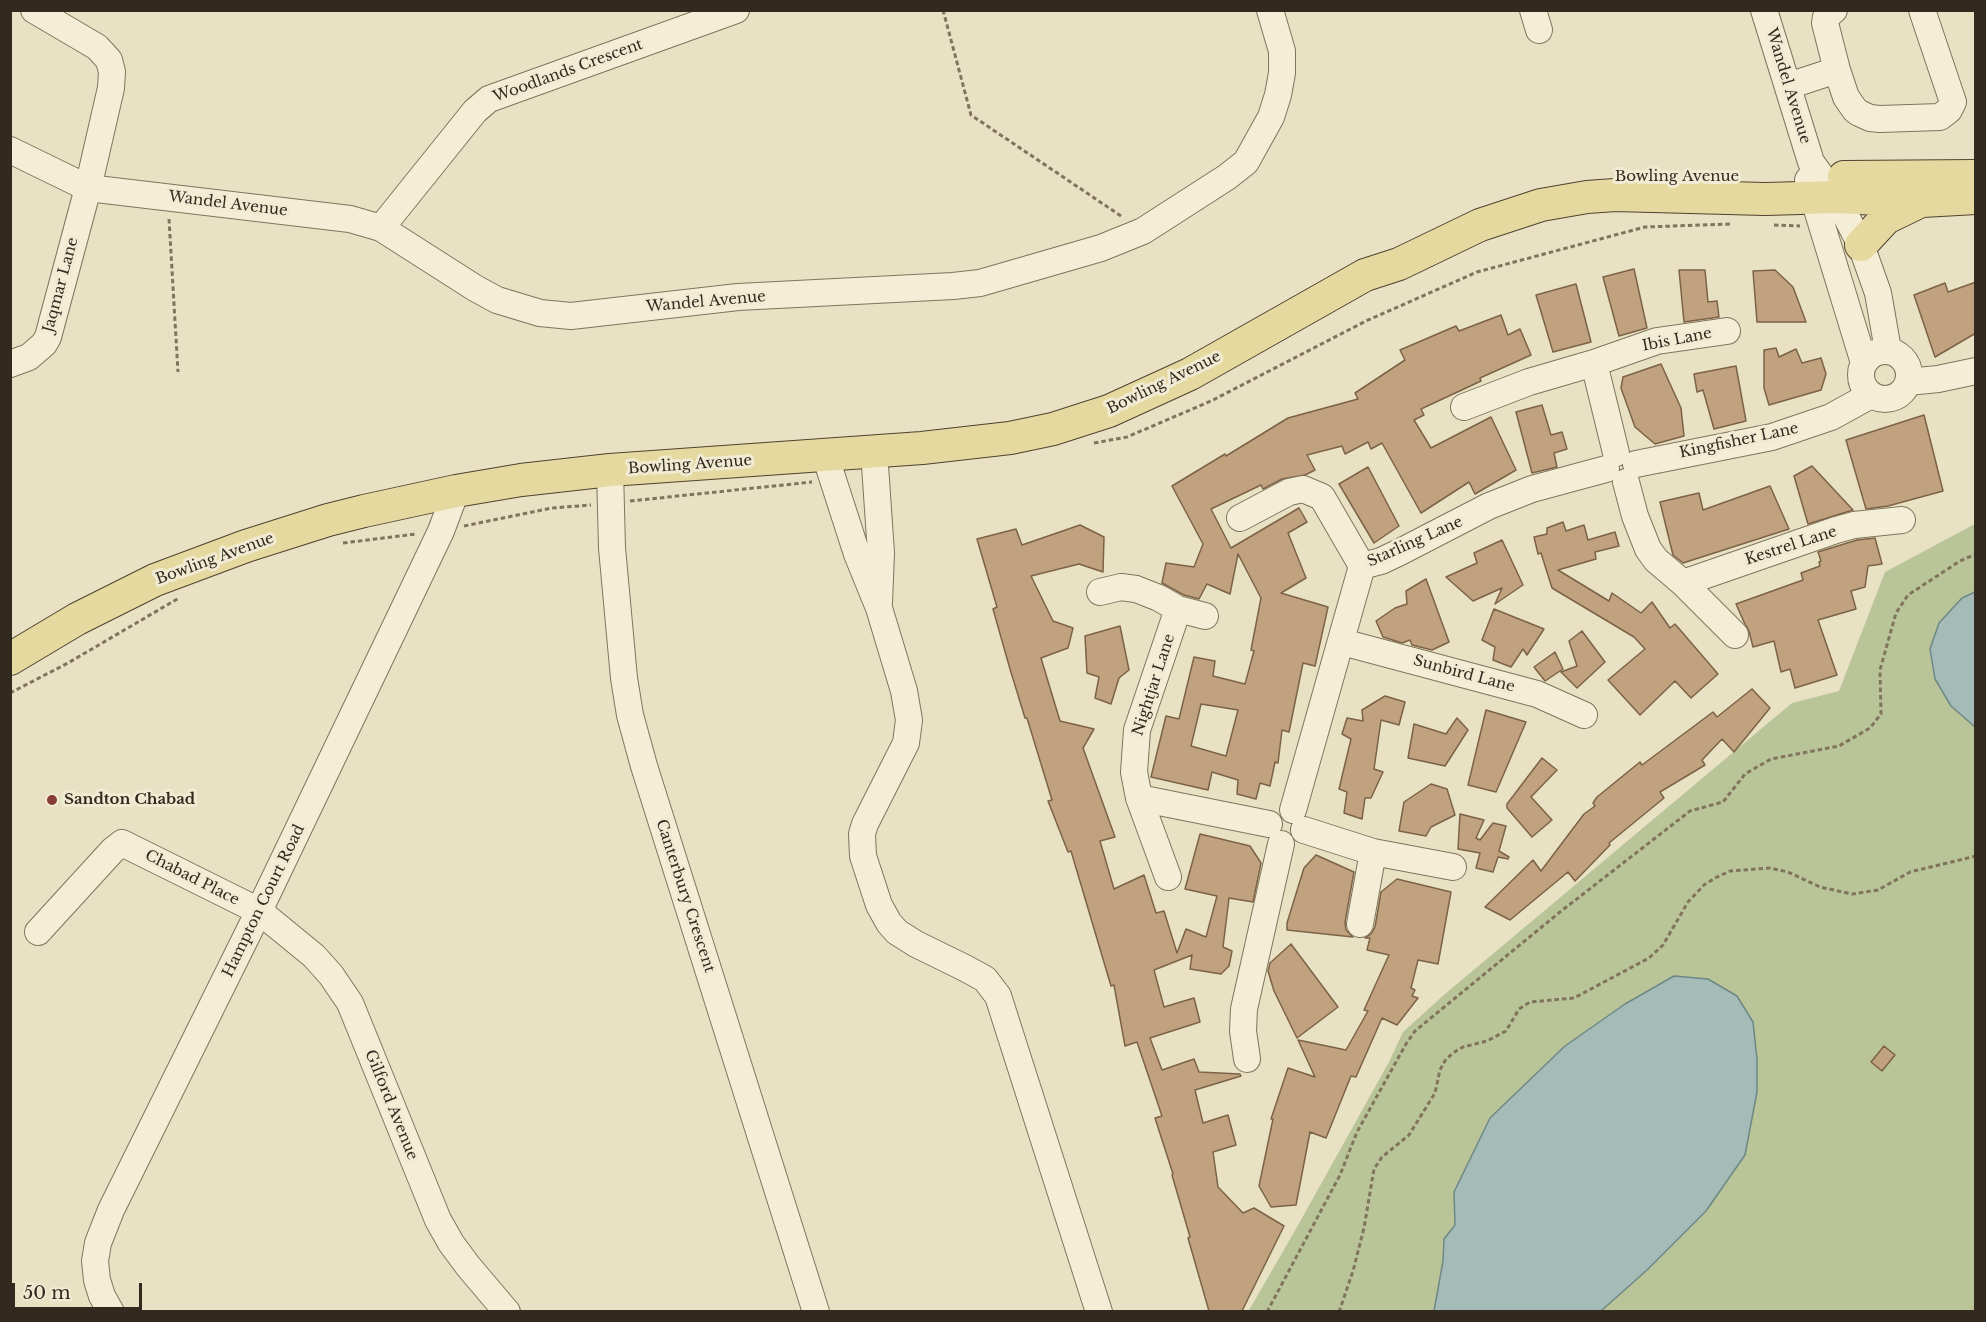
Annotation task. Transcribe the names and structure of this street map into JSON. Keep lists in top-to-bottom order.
{
  "streets": {
    "main road": ["Bowling Avenue"],
    "street": [
      "Woodlands Crescent",
      "Wandel Avenue",
      "Jaqmar Lane",
      "Ibis Lane",
      "Kingfisher Lane",
      "Starling Lane",
      "Kestrel Lane",
      "Sunbird Lane",
      "Nightjar Lane",
      "Chabad Place",
      "Canterbury Crescent",
      "Hampton Court Road",
      "Gilford Avenue"
    ]
  },
  "crossings": [
    ["Woodlands Crescent", "Wandel Avenue"],
    ["Wandel Avenue", "Bowling Avenue"],
    ["Wandel Avenue", "Jaqmar Lane"],
    ["Wandel Avenue", "Kingfisher Lane"],
    ["Bowling Avenue", "Canterbury Crescent"],
    ["Bowling Avenue", "Hampton Court Road"],
    ["Kingfisher Lane", "Starling Lane"],
    ["Starling Lane", "Sunbird Lane"],
    ["Chabad Place", "Hampton Court Road"],
    ["Chabad Place", "Gilford Avenue"],
    ["Hampton Court Road", "Gilford Avenue"]
  ],
  "places": ["Sandton Chabad"],
  "scale_bar": "50 m"
}
